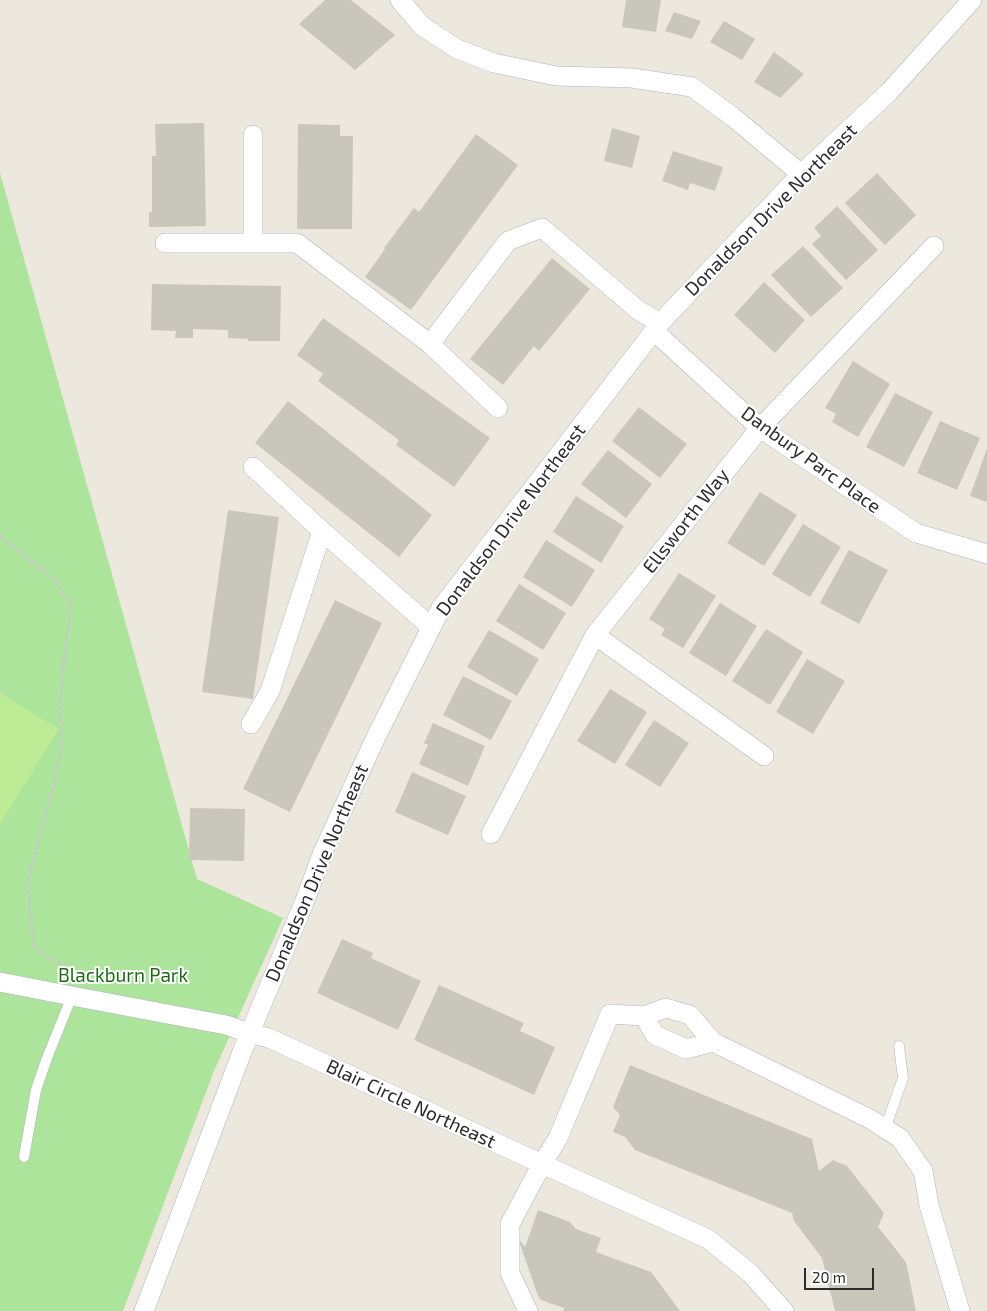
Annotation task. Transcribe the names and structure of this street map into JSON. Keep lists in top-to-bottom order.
{
  "streets": {
    "street": [
      "Donaldson Drive Northeast",
      "Danbury Parc Place",
      "Ellsworth Way",
      "Blair Circle Northeast"
    ]
  },
  "crossings": [
    ["Donaldson Drive Northeast", "Danbury Parc Place"],
    ["Donaldson Drive Northeast", "Blair Circle Northeast"],
    ["Danbury Parc Place", "Ellsworth Way"]
  ],
  "parks": ["Blackburn Park"],
  "scale_bar": "20 m"
}
